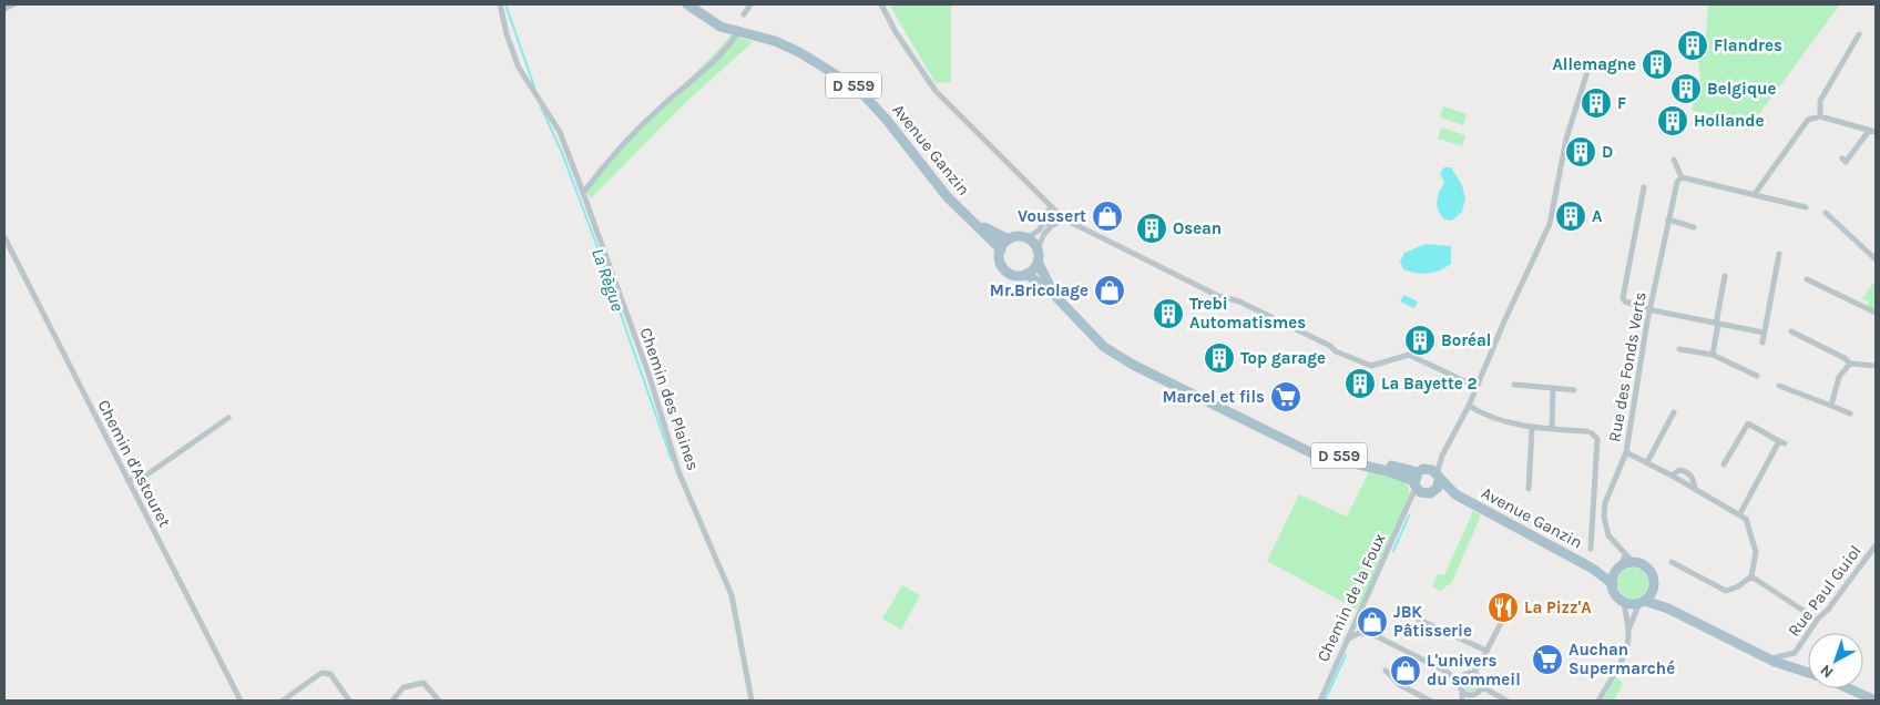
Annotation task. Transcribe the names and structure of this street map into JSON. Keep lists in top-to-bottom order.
{
  "streets": {
    "main road": ["D 559", "Avenue Ganzin"],
    "street": [
      "Rue des Fonds Verts",
      "Chemin des Plaines",
      "Chemin d'Astouret",
      "Rue Paul Guiol",
      "Chemin de la Foux"
    ]
  },
  "crossings": [
    ["D 559", "Avenue Ganzin"],
    ["D 559", "Chemin de la Foux"]
  ],
  "water": ["La Règue"],
  "places": {
    "building": [
      "Flandres",
      "Allemagne",
      "Belgique",
      "F",
      "Hollande",
      "D",
      "A",
      "Osean",
      "Trebi Automatismes",
      "Boréal",
      "Top garage",
      "La Bayette 2"
    ],
    "shop": [
      "Voussert",
      "Mr.Bricolage",
      "JBK Pâtisserie",
      "L'univers du sommeil"
    ],
    "supermarket": ["Marcel et fils", "Auchan Supermarché"],
    "restaurant": ["La Pizz'A"]
  },
  "north": "bottom left"
}
